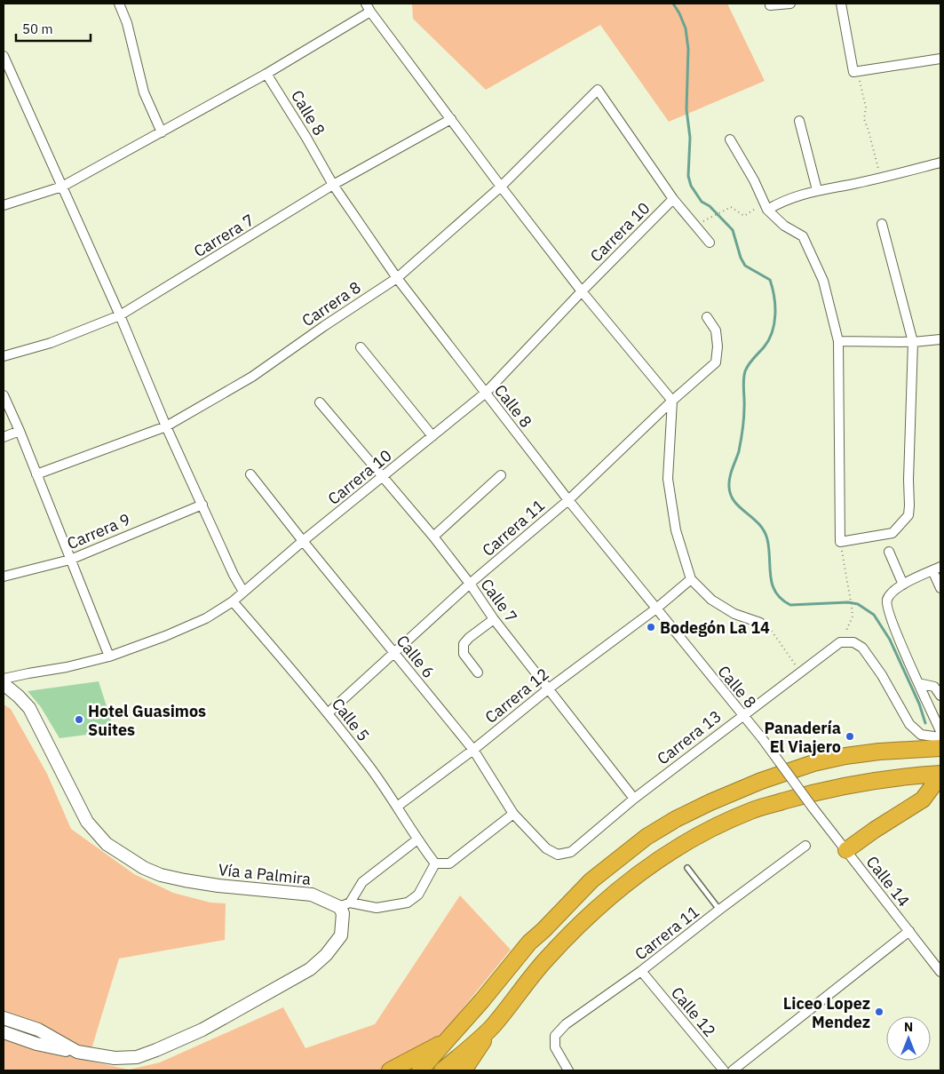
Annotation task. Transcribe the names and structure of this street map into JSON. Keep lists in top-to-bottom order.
{
  "streets": {
    "street": [
      "Calle 8",
      "Carrera 10",
      "Carrera 7",
      "Carrera 8",
      "Carrera 11",
      "Carrera 9",
      "Calle 7",
      "Calle 6",
      "Carrera 12",
      "Calle 5",
      "Carrera 13",
      "Vía a Palmira",
      "Calle 14",
      "Calle 12"
    ]
  },
  "crossings": [
    ["Calle 8", "Carrera 10"],
    ["Calle 8", "Carrera 7"],
    ["Calle 8", "Carrera 8"],
    ["Calle 8", "Carrera 11"],
    ["Calle 8", "Carrera 12"],
    ["Calle 8", "Carrera 13"],
    ["Calle 8", "Calle 14"],
    ["Carrera 10", "Carrera 8"],
    ["Carrera 10", "Calle 7"],
    ["Carrera 10", "Calle 6"],
    ["Carrera 10", "Calle 5"],
    ["Carrera 11", "Calle 7"],
    ["Carrera 11", "Calle 6"],
    ["Carrera 11", "Calle 5"],
    ["Carrera 11", "Calle 12"],
    ["Calle 7", "Carrera 12"],
    ["Calle 7", "Carrera 13"],
    ["Calle 6", "Carrera 12"],
    ["Calle 6", "Carrera 13"],
    ["Carrera 12", "Calle 5"]
  ],
  "places": [
    "Bodegón La 14",
    "Hotel Guasimos Suites",
    "Panadería El Viajero",
    "Liceo Lopez Mendez"
  ],
  "scale_bar": "50 m",
  "north": "top"
}
